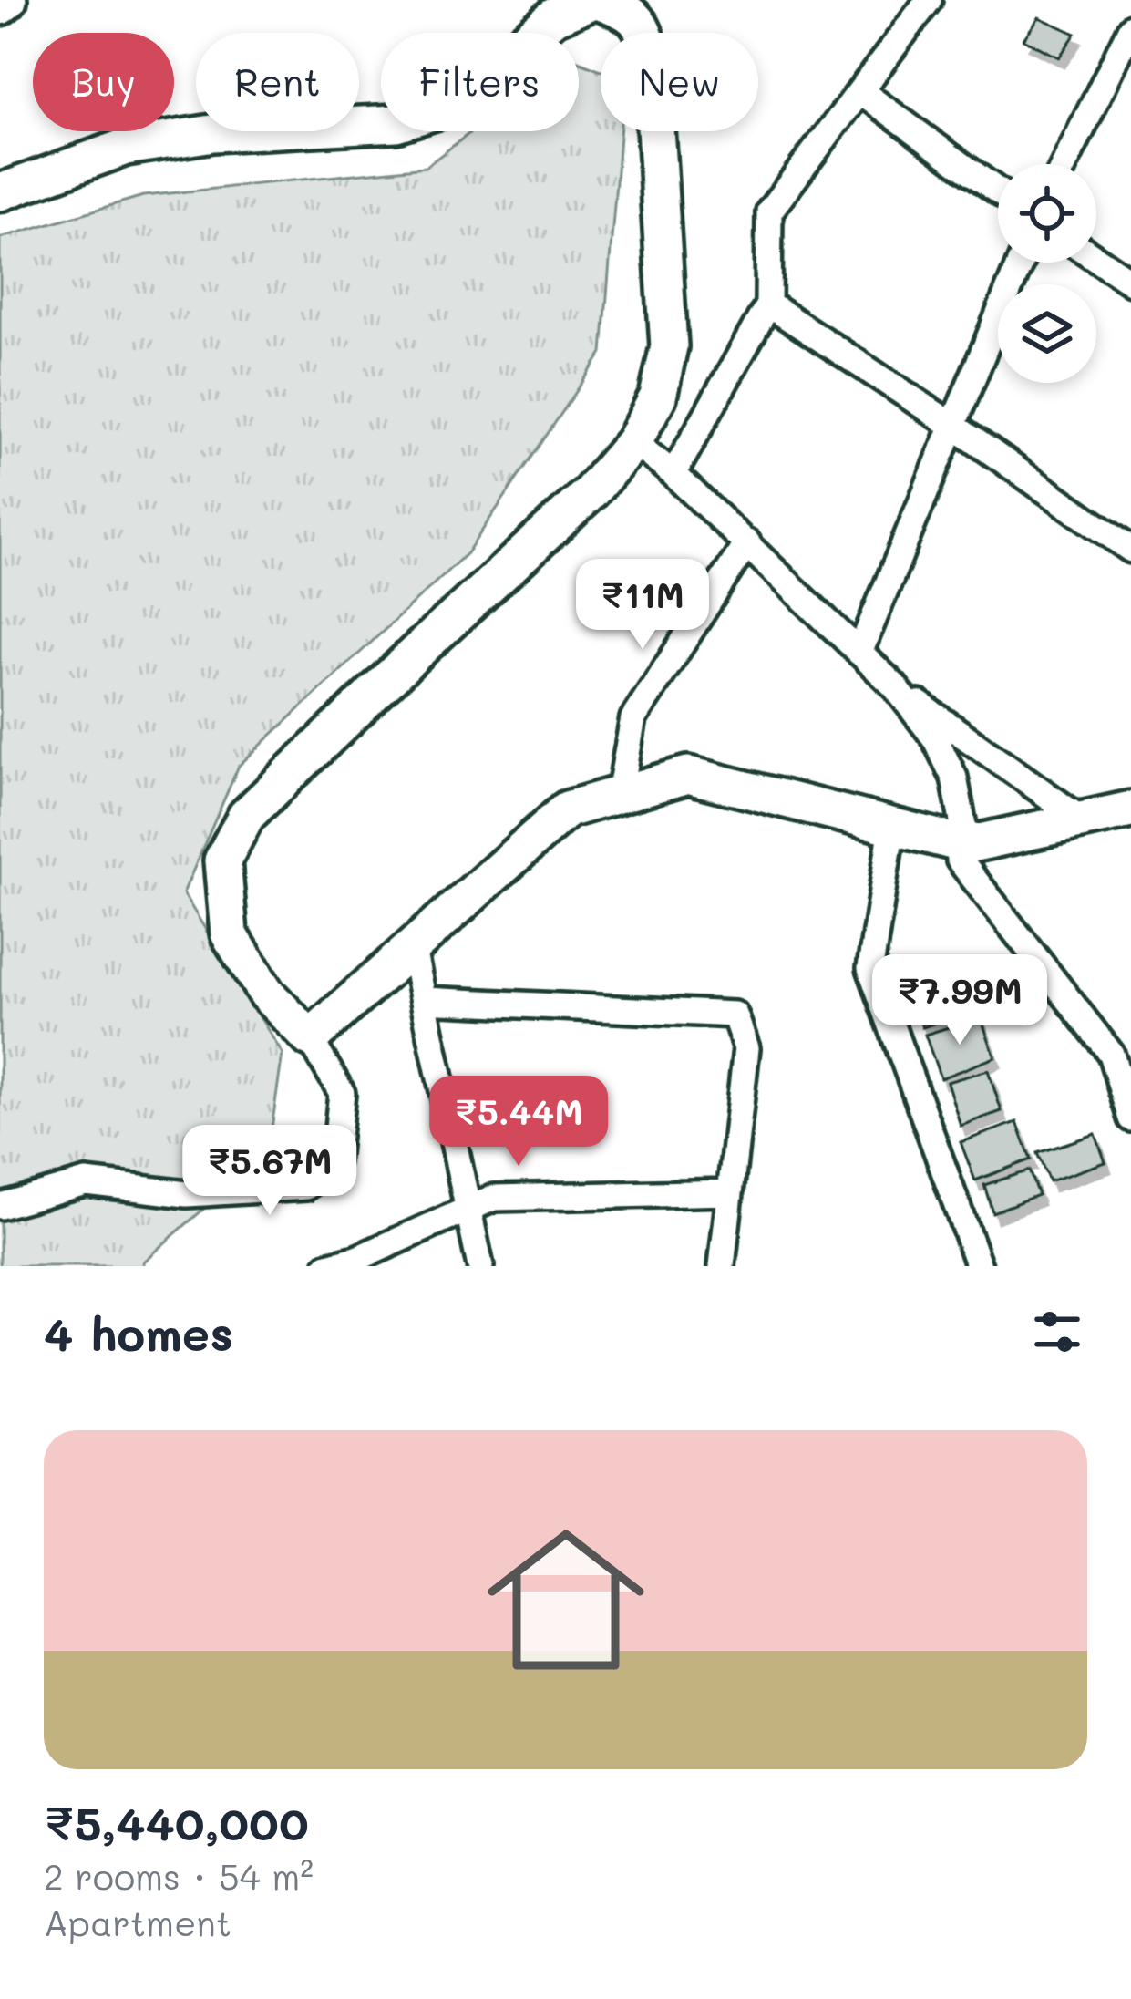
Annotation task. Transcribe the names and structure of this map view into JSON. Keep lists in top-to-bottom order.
{
  "page": {
    "chip": [
      "Buy",
      "Rent",
      "Filters",
      "New"
    ],
    "price": [
      "₹11M",
      "₹7.99M",
      "₹5.44M",
      "₹5.67M"
    ],
    "heading": "4 homes",
    "list": [
      {
        "name": "₹5,440,000",
        "note": "2 rooms · 54 m² · Apartment"
      }
    ]
  }
}
